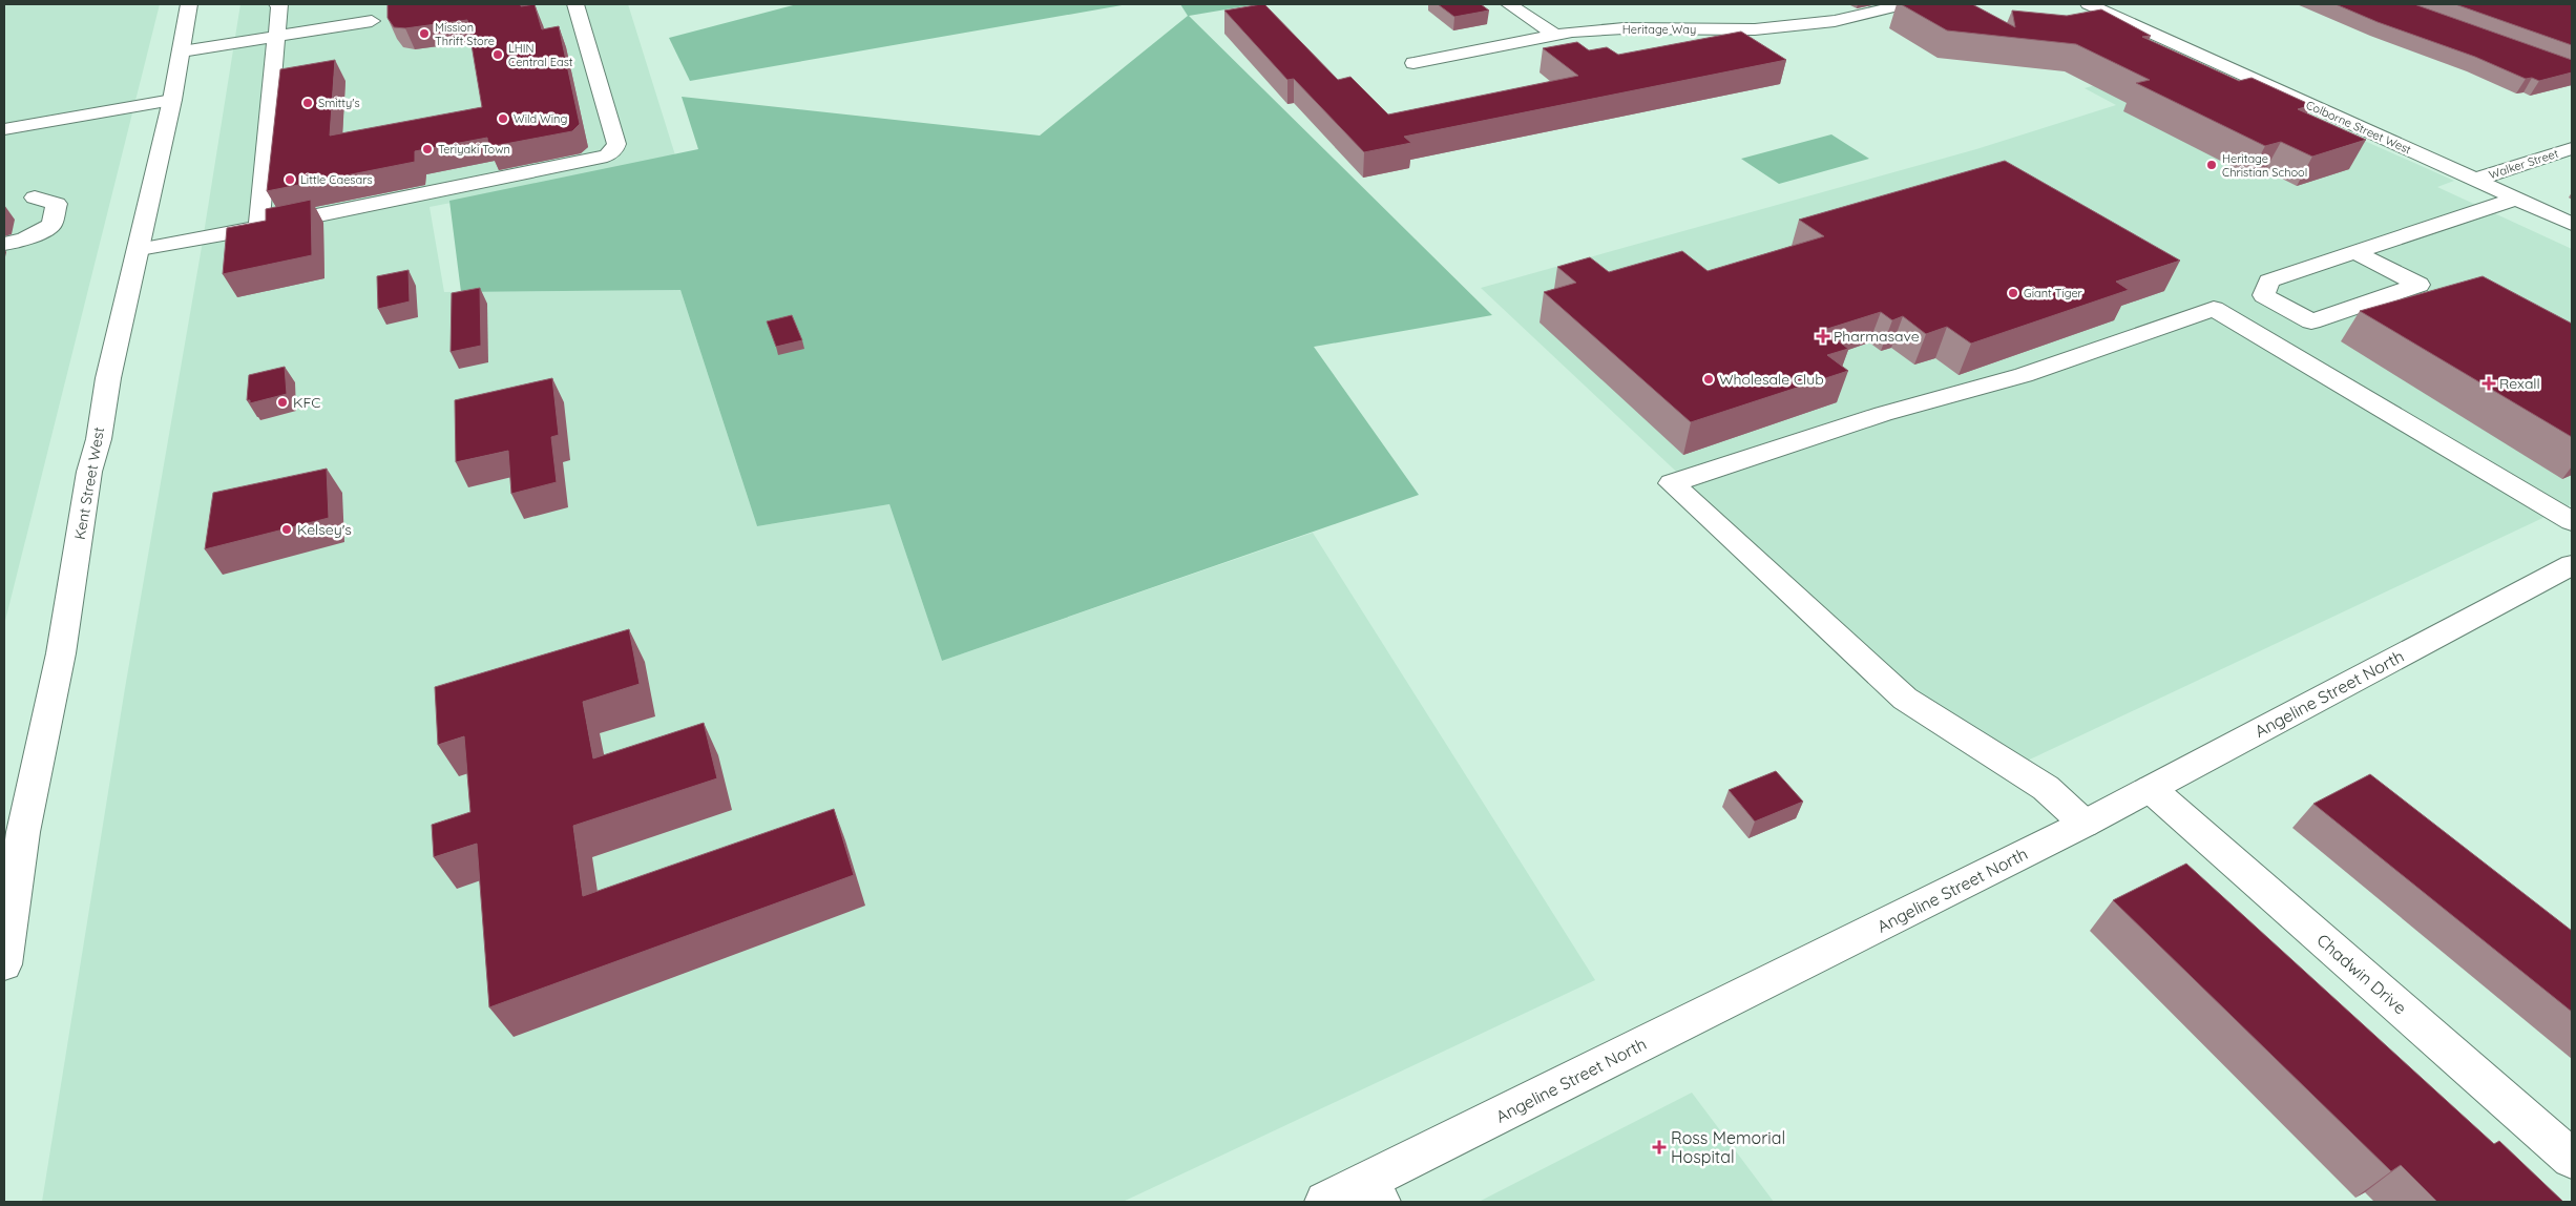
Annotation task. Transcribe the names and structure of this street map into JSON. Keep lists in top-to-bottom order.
{
  "streets": {
    "main road": [
      "Heritage Way",
      "Colborne Street West",
      "Walker Street",
      "Kent Street West",
      "Angeline Street North",
      "Chadwin Drive"
    ]
  },
  "crossings": [
    ["Colborne Street West", "Walker Street"],
    ["Angeline Street North", "Chadwin Drive"]
  ],
  "places": {
    "other": [
      "Mission Thrift Store",
      "LHIN Central East",
      "Smitty's",
      "Wild Wing",
      "Teriyaki Town",
      "Heritage Christian School",
      "Little Caesars",
      "Giant Tiger",
      "Wholesale Club",
      "KFC",
      "Kelsey's"
    ],
    "health": ["Pharmasave", "Rexall", "Ross Memorial Hospital"]
  }
}
